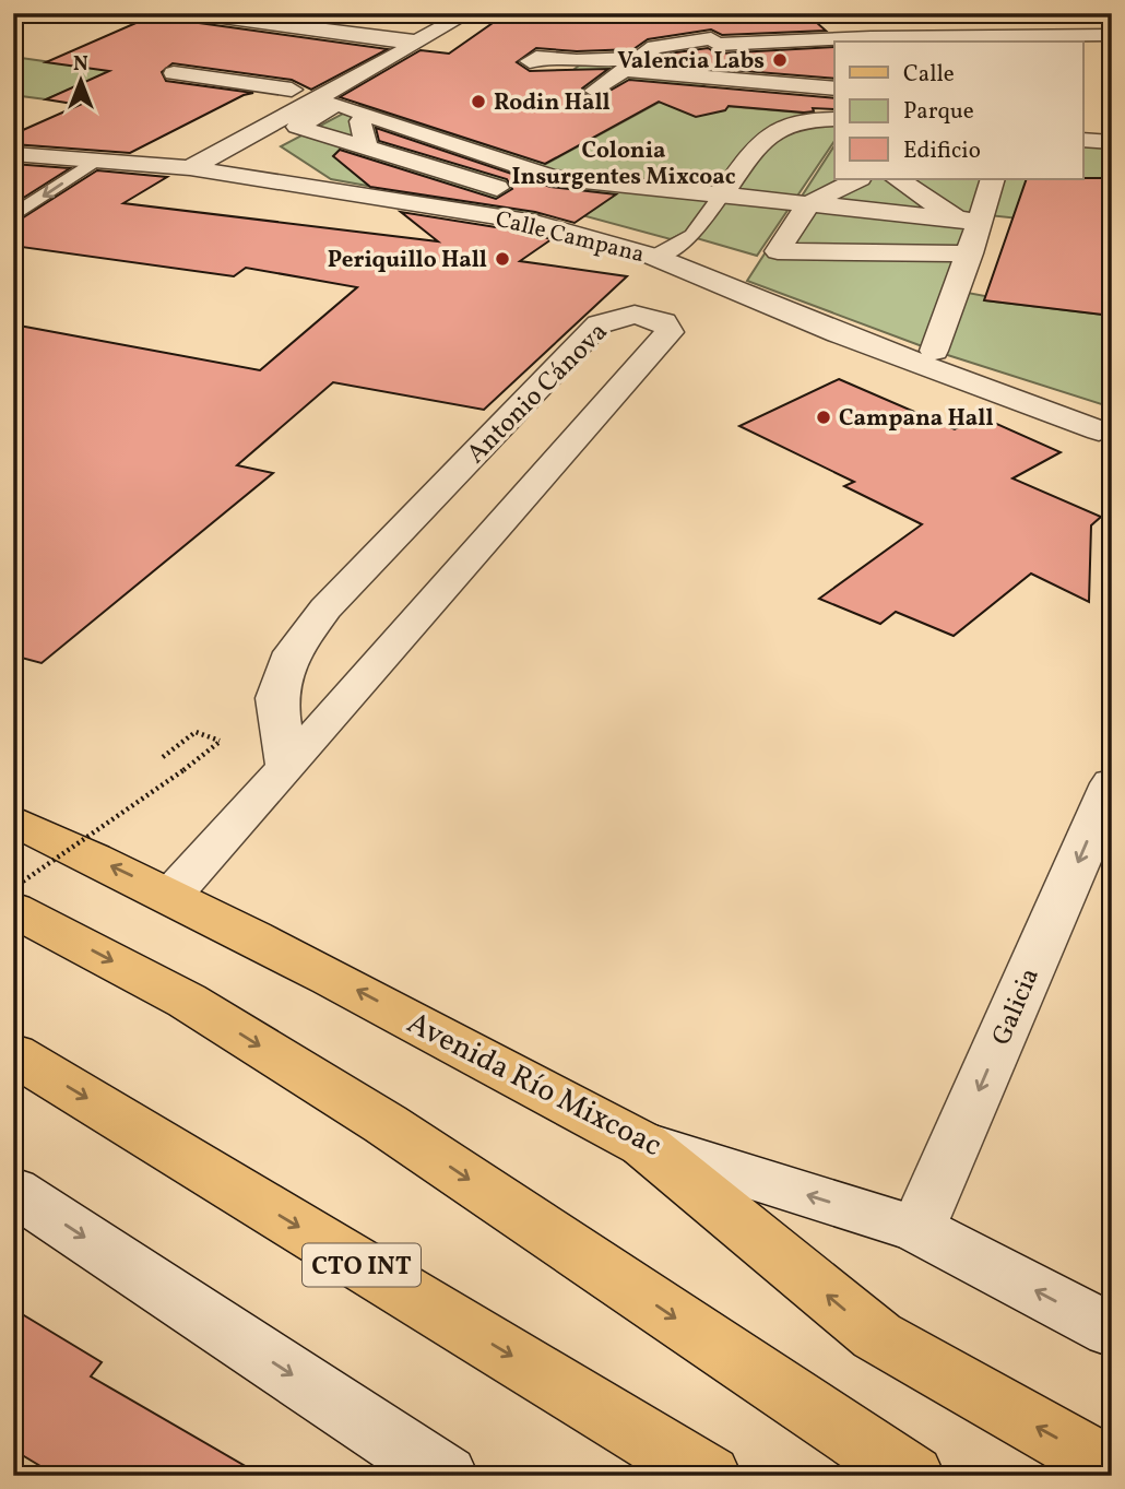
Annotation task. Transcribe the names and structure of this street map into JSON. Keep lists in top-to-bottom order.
{
  "streets": {
    "main road": ["Avenida Río Mixcoac", "CTO INT"],
    "street": ["Calle Campana", "Antonio Cánova", "Galicia"]
  },
  "crossings": [
    ["Antonio Cánova", "Avenida Río Mixcoac"],
    ["Galicia", "Avenida Río Mixcoac"]
  ],
  "one_way": ["Galicia"],
  "districts": ["Colonia Insurgentes Mixcoac"],
  "places": [
    "Valencia Labs",
    "Rodin Hall",
    "Periquillo Hall",
    "Campana Hall"
  ],
  "legend": ["Calle", "Parque", "Edificio"],
  "north": "top"
}
